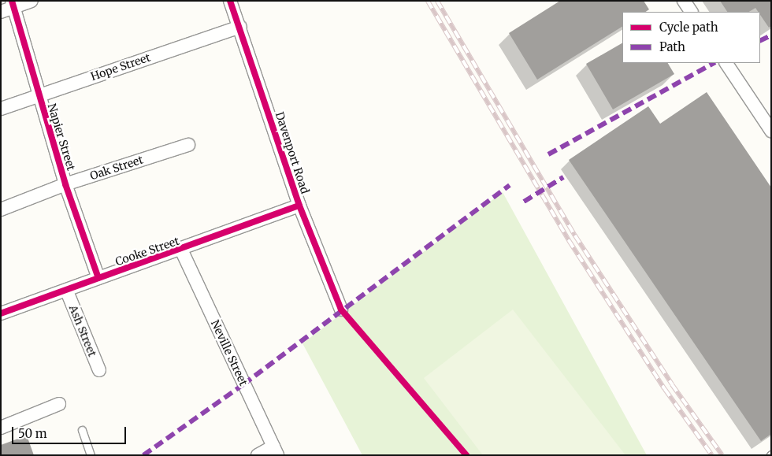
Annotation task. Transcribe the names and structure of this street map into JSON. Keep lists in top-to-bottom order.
{
  "streets": {
    "street": [
      "Hope Street",
      "Napier Street",
      "Davenport Road",
      "Oak Street",
      "Cooke Street",
      "Ash Street",
      "Neville Street"
    ]
  },
  "crossings": [
    ["Hope Street", "Napier Street"],
    ["Hope Street", "Davenport Road"],
    ["Napier Street", "Oak Street"],
    ["Napier Street", "Cooke Street"],
    ["Davenport Road", "Cooke Street"],
    ["Cooke Street", "Ash Street"],
    ["Cooke Street", "Neville Street"]
  ],
  "legend": ["Cycle path", "Path"],
  "scale_bar": "50 m"
}
